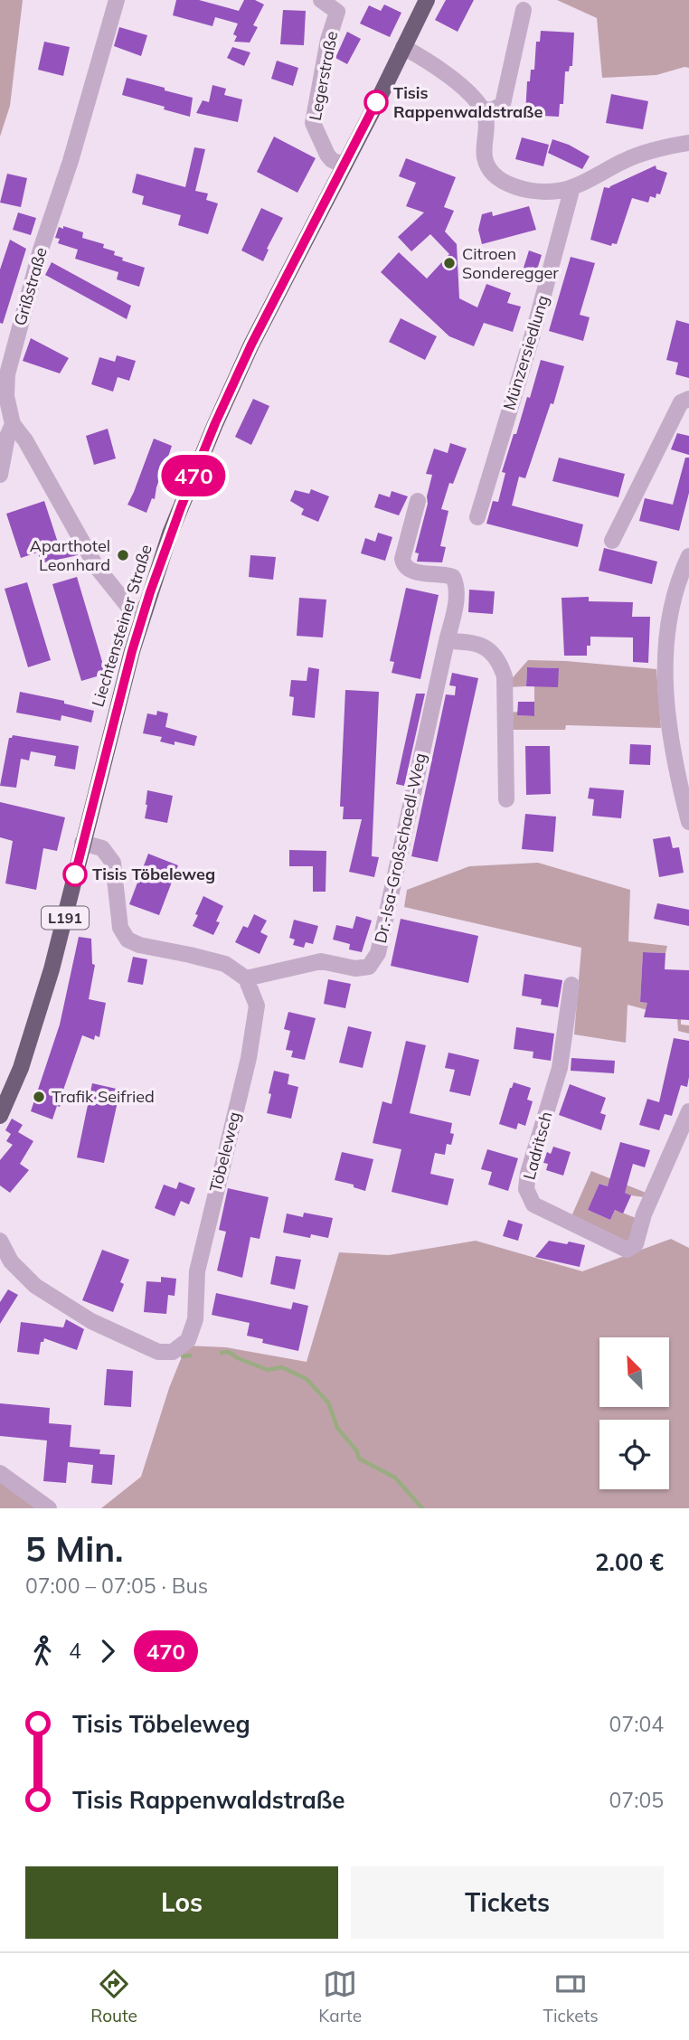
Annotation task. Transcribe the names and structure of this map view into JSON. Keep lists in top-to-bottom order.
{
  "streets": {
    "main road": ["Liechtensteiner Straße", "L191"],
    "street": [
      "Legerstraße",
      "Grißstraße",
      "Münzersiedlung",
      "Dr.-Isa-Großschaedl-Weg",
      "Ladritsch",
      "Töbeleweg"
    ]
  },
  "crossings": [
    ["Legerstraße", "Liechtensteiner Straße"],
    ["Grißstraße", "Liechtensteiner Straße"],
    ["Dr.-Isa-Großschaedl-Weg", "Töbeleweg"]
  ],
  "places": [
    "Tisis Rappenwaldstraße",
    "Citroen Sonderegger",
    "Aparthotel Leonhard",
    "Tisis Töbeleweg",
    "Trafik Seifried"
  ],
  "lines": ["bus line 470"],
  "north": "top left",
  "page": {
    "on_map": "470",
    "heading": ["5 Min.", "07:00 – 07:05 · Bus", "2.00 €"],
    "legs": ["4", "470"],
    "list": [
      {
        "name": "Tisis Töbeleweg",
        "value": "07:04"
      },
      {
        "name": "Tisis Rappenwaldstraße",
        "value": "07:05"
      }
    ],
    "buttons": ["Los", "Tickets"],
    "tabs": ["Route", "Karte", "Tickets"]
  }
}
